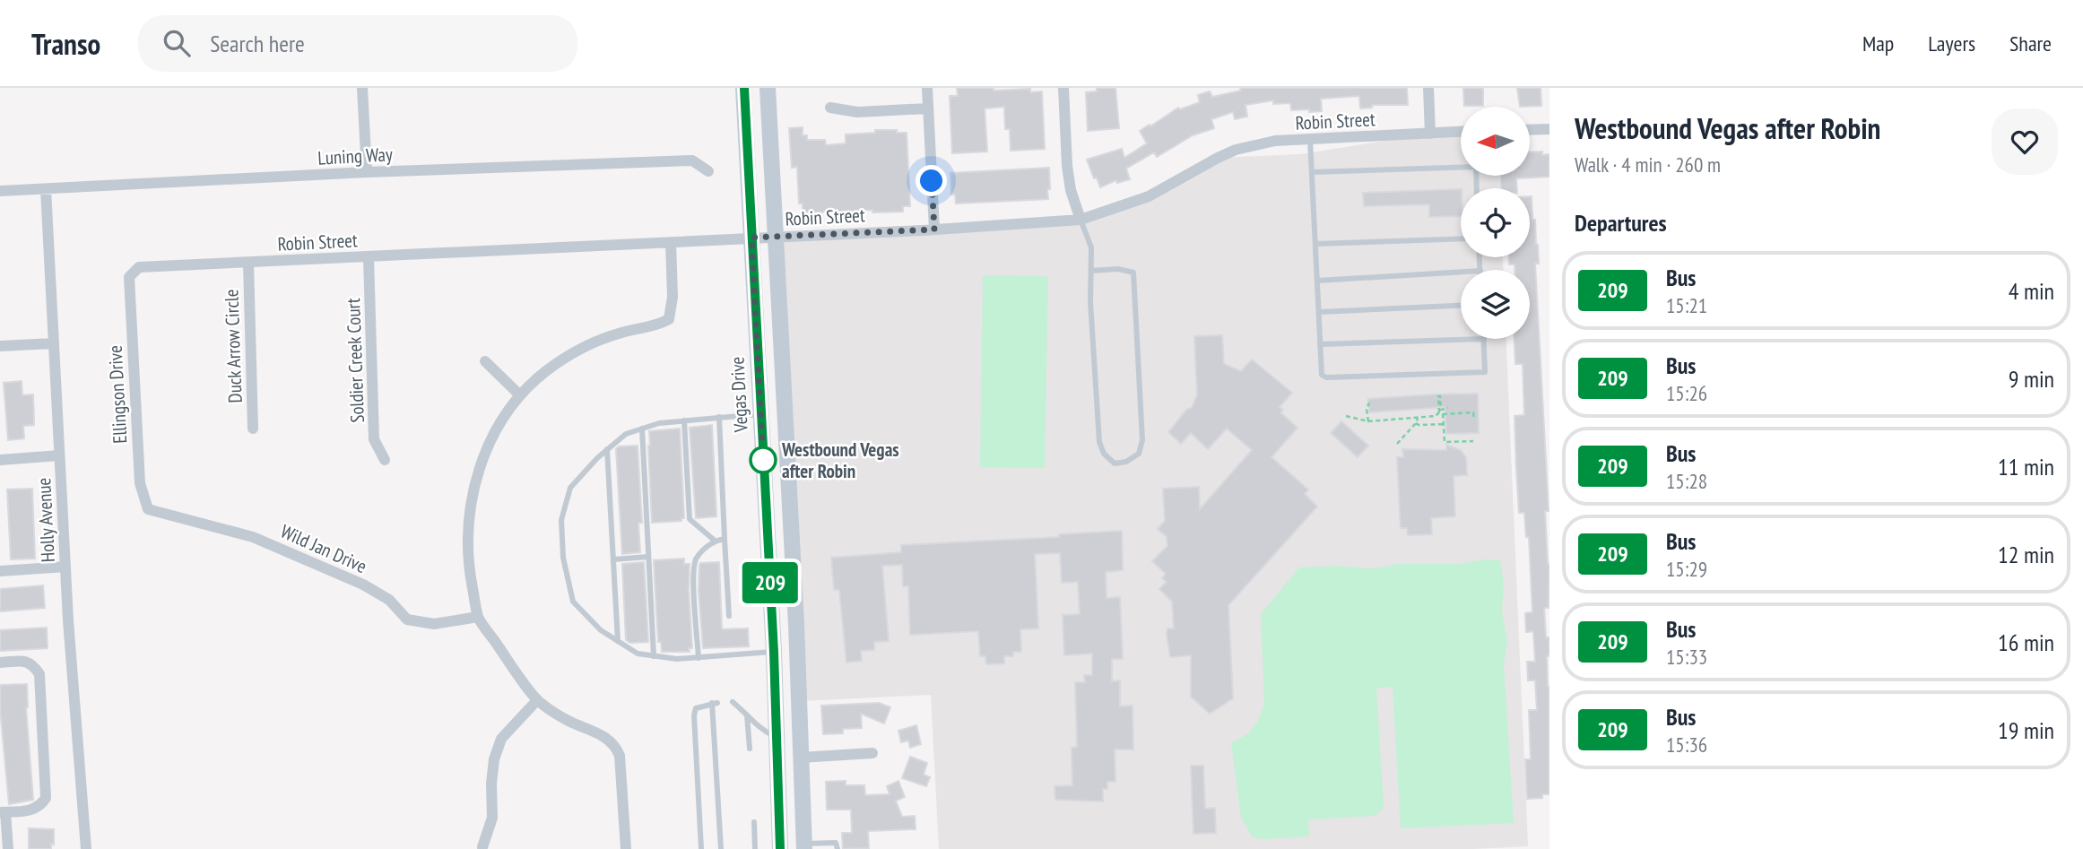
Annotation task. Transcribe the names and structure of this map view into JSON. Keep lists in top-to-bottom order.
{
  "streets": {
    "main road": ["Vegas Drive"],
    "street": [
      "Robin Street",
      "Luning Way",
      "Duck Arrow Circle",
      "Soldier Creek Court",
      "Ellingson Drive",
      "Holly Avenue",
      "Wild Jan Drive"
    ]
  },
  "crossings": [
    ["Robin Street", "Duck Arrow Circle"],
    ["Robin Street", "Soldier Creek Court"],
    ["Robin Street", "Ellingson Drive"],
    ["Robin Street", "Vegas Drive"],
    ["Luning Way", "Holly Avenue"],
    ["Ellingson Drive", "Wild Jan Drive"]
  ],
  "places": ["Westbound Vegas after Robin"],
  "lines": ["bus line 209"],
  "north": "left",
  "page": {
    "header": "Transo",
    "search": "Search here",
    "nav": ["Map", "Layers", "Share"],
    "on_map": "209",
    "heading": [
      ["Westbound Vegas after Robin", "Walk · 4 min · 260 m"],
      "Departures"
    ],
    "list": [
      {
        "mark": "209",
        "name": "Bus",
        "note": "15:21",
        "value": "4 min"
      },
      {
        "mark": "209",
        "name": "Bus",
        "note": "15:26",
        "value": "9 min"
      },
      {
        "mark": "209",
        "name": "Bus",
        "note": "15:28",
        "value": "11 min"
      },
      {
        "mark": "209",
        "name": "Bus",
        "note": "15:29",
        "value": "12 min"
      },
      {
        "mark": "209",
        "name": "Bus",
        "note": "15:33",
        "value": "16 min"
      },
      {
        "mark": "209",
        "name": "Bus",
        "note": "15:36",
        "value": "19 min"
      }
    ]
  }
}
